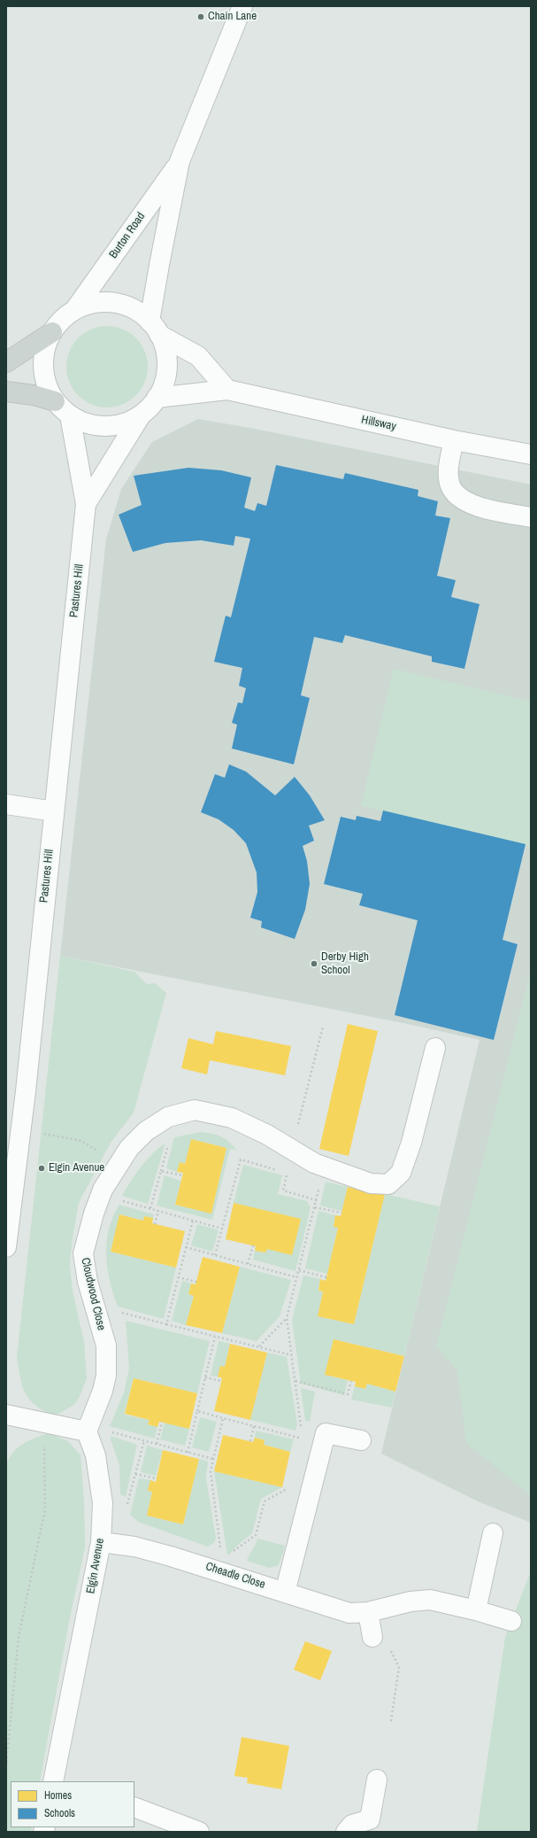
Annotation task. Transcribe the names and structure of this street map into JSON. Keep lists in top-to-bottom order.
{
  "streets": {
    "street": [
      "Burton Road",
      "Hillsway",
      "Pastures Hill",
      "Cloudwood Close",
      "Elgin Avenue",
      "Cheadle Close"
    ]
  },
  "crossings": [
    ["Burton Road", "Hillsway"],
    ["Burton Road", "Pastures Hill"],
    ["Hillsway", "Pastures Hill"],
    ["Cloudwood Close", "Elgin Avenue"],
    ["Elgin Avenue", "Cheadle Close"]
  ],
  "places": ["Chain Lane", "Derby High School", "Elgin Avenue"],
  "legend": ["Homes", "Schools"]
}
